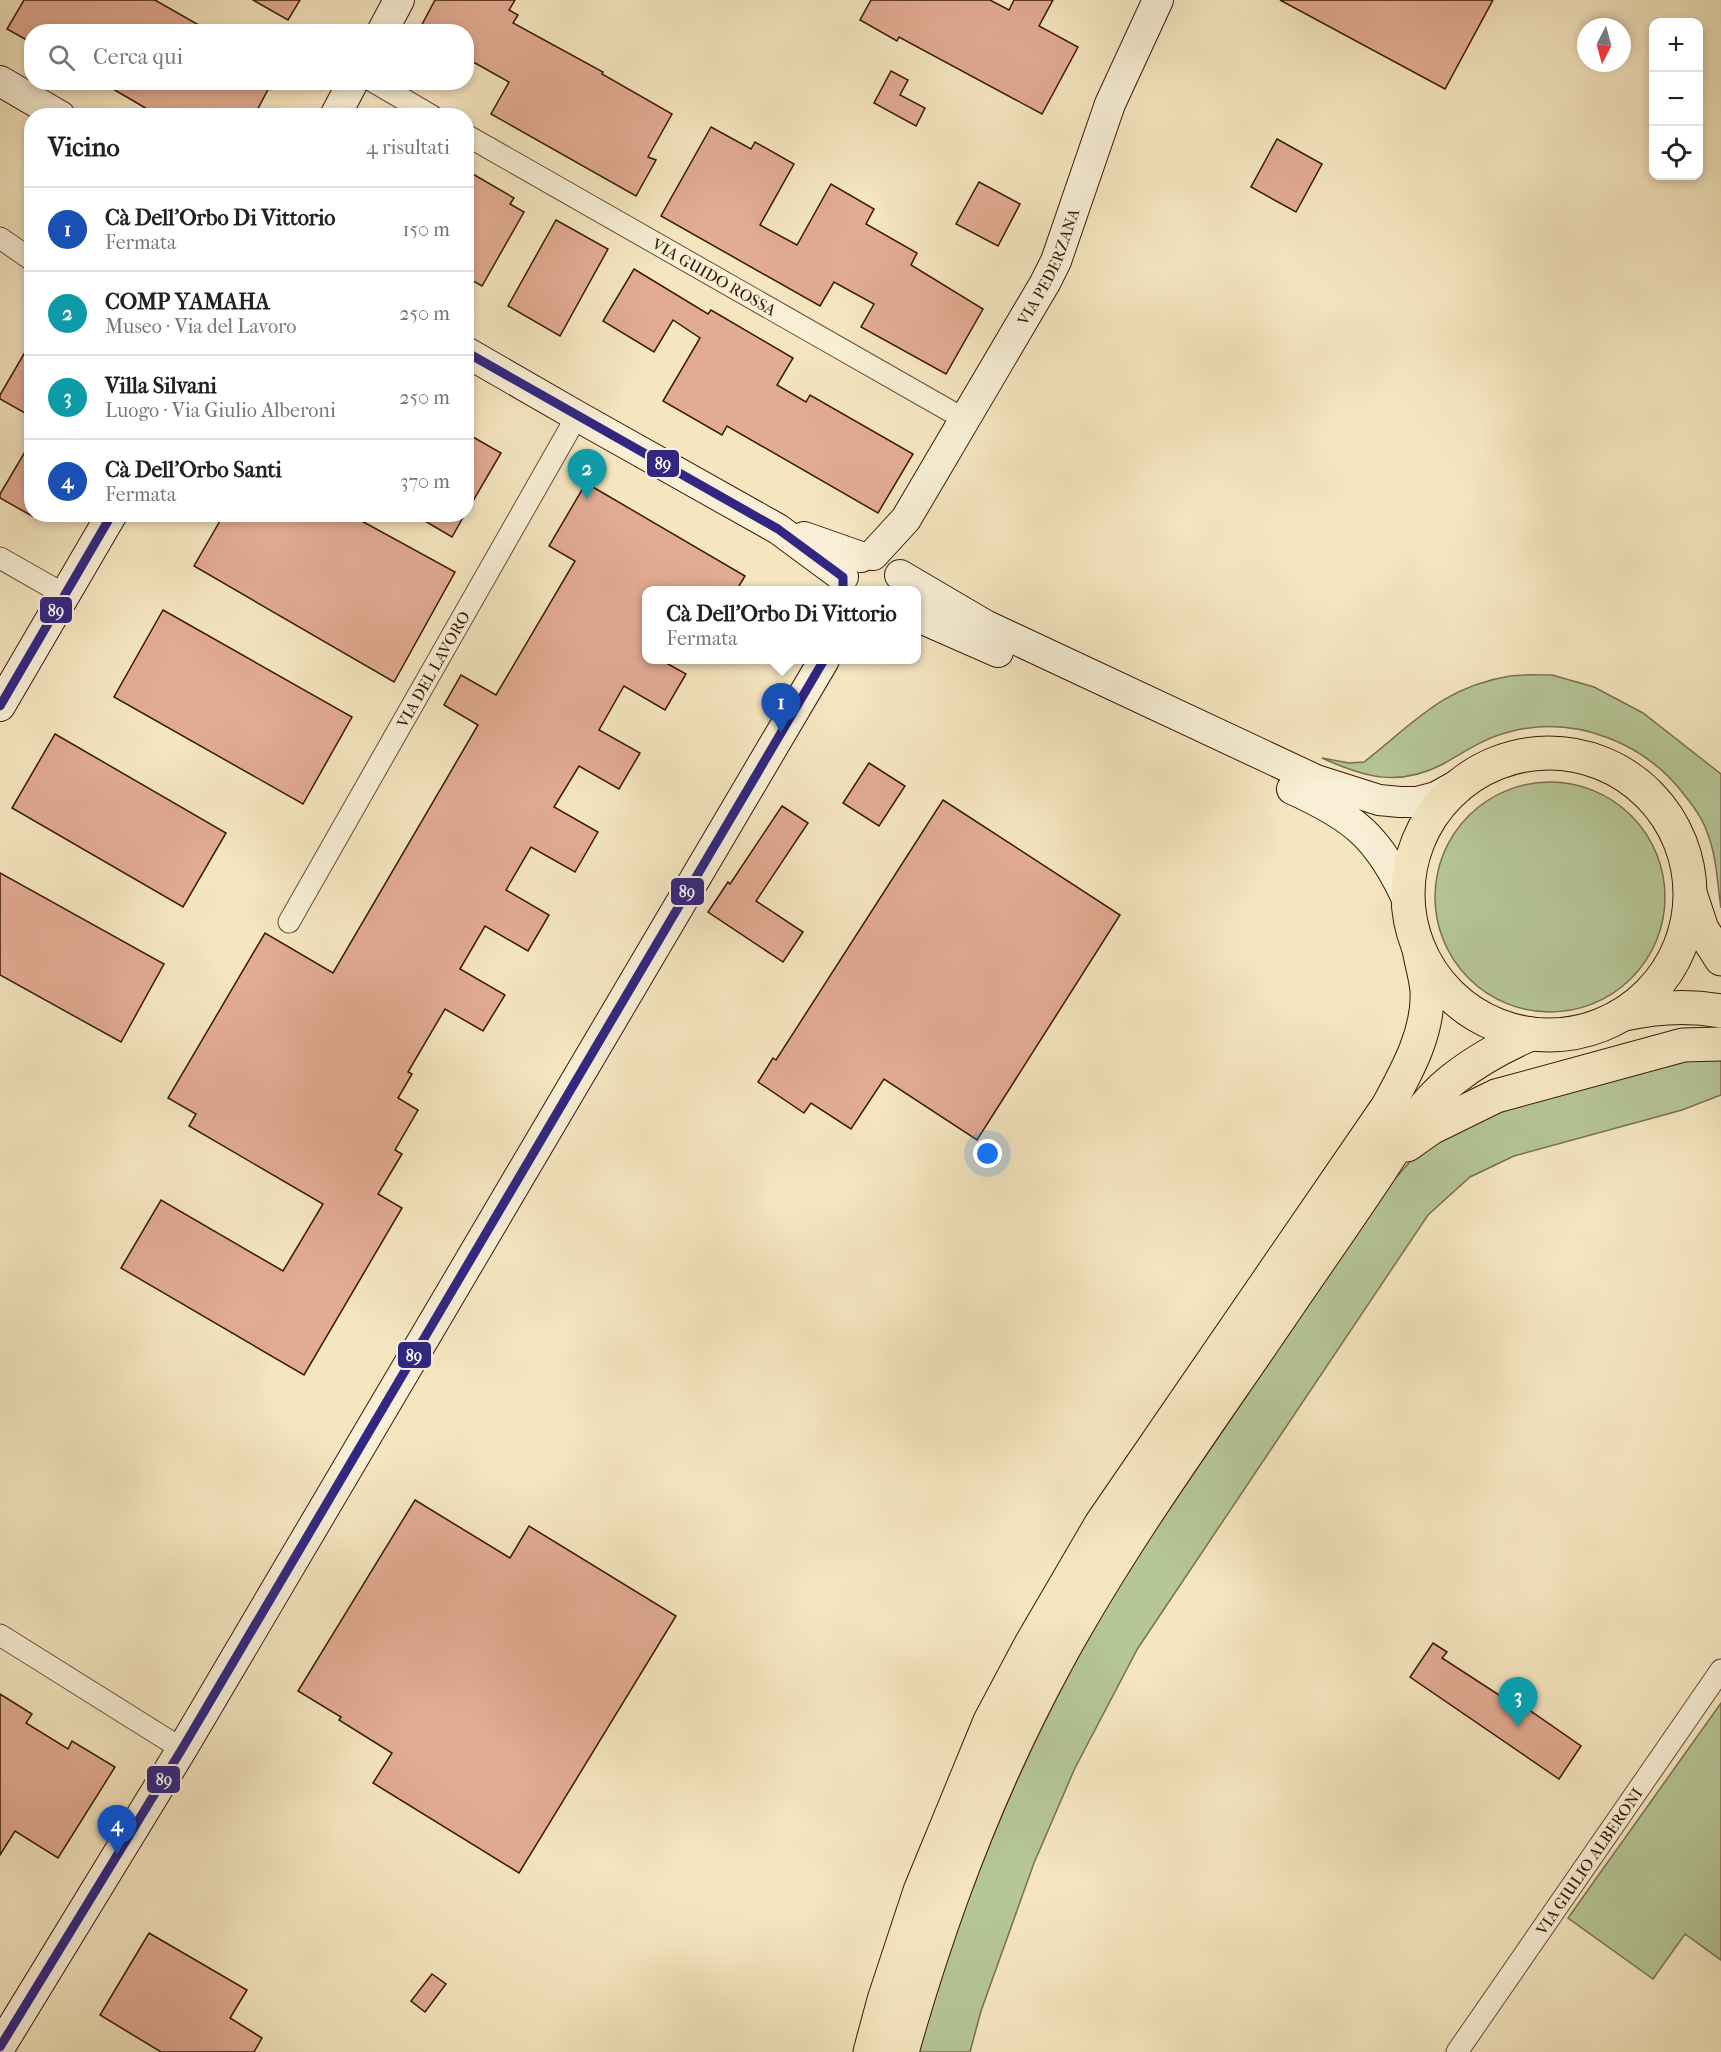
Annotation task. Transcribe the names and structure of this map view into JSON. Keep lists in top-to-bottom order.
{
  "streets": {
    "street": [
      "VIA PEDERZANA",
      "VIA GUIDO ROSSA",
      "VIA DEL LAVORO",
      "VIA GIULIO ALBERONI"
    ]
  },
  "crossings": [
    ["VIA PEDERZANA", "VIA GUIDO ROSSA"]
  ],
  "lines": ["transit line 89"],
  "north": "bottom",
  "page": {
    "map_buttons": ["+", "−"],
    "search": "Cerca qui",
    "heading": ["Vicino", "4 risultati"],
    "list": [
      {
        "mark": "1",
        "name": "Cà Dell'Orbo Di Vittorio",
        "note": "Fermata",
        "value": "150 m"
      },
      {
        "mark": "2",
        "name": "COMP YAMAHA",
        "note": "Museo · Via del Lavoro",
        "value": "250 m"
      },
      {
        "mark": "3",
        "name": "Villa Silvani",
        "note": "Luogo · Via Giulio Alberoni",
        "value": "250 m"
      },
      {
        "mark": "4",
        "name": "Cà Dell'Orbo Santi",
        "note": "Fermata",
        "value": "370 m"
      }
    ],
    "pins": [
      "2",
      "1",
      "3",
      "4"
    ],
    "popup": ["Cà Dell'Orbo Di Vittorio", "Fermata"]
  }
}
